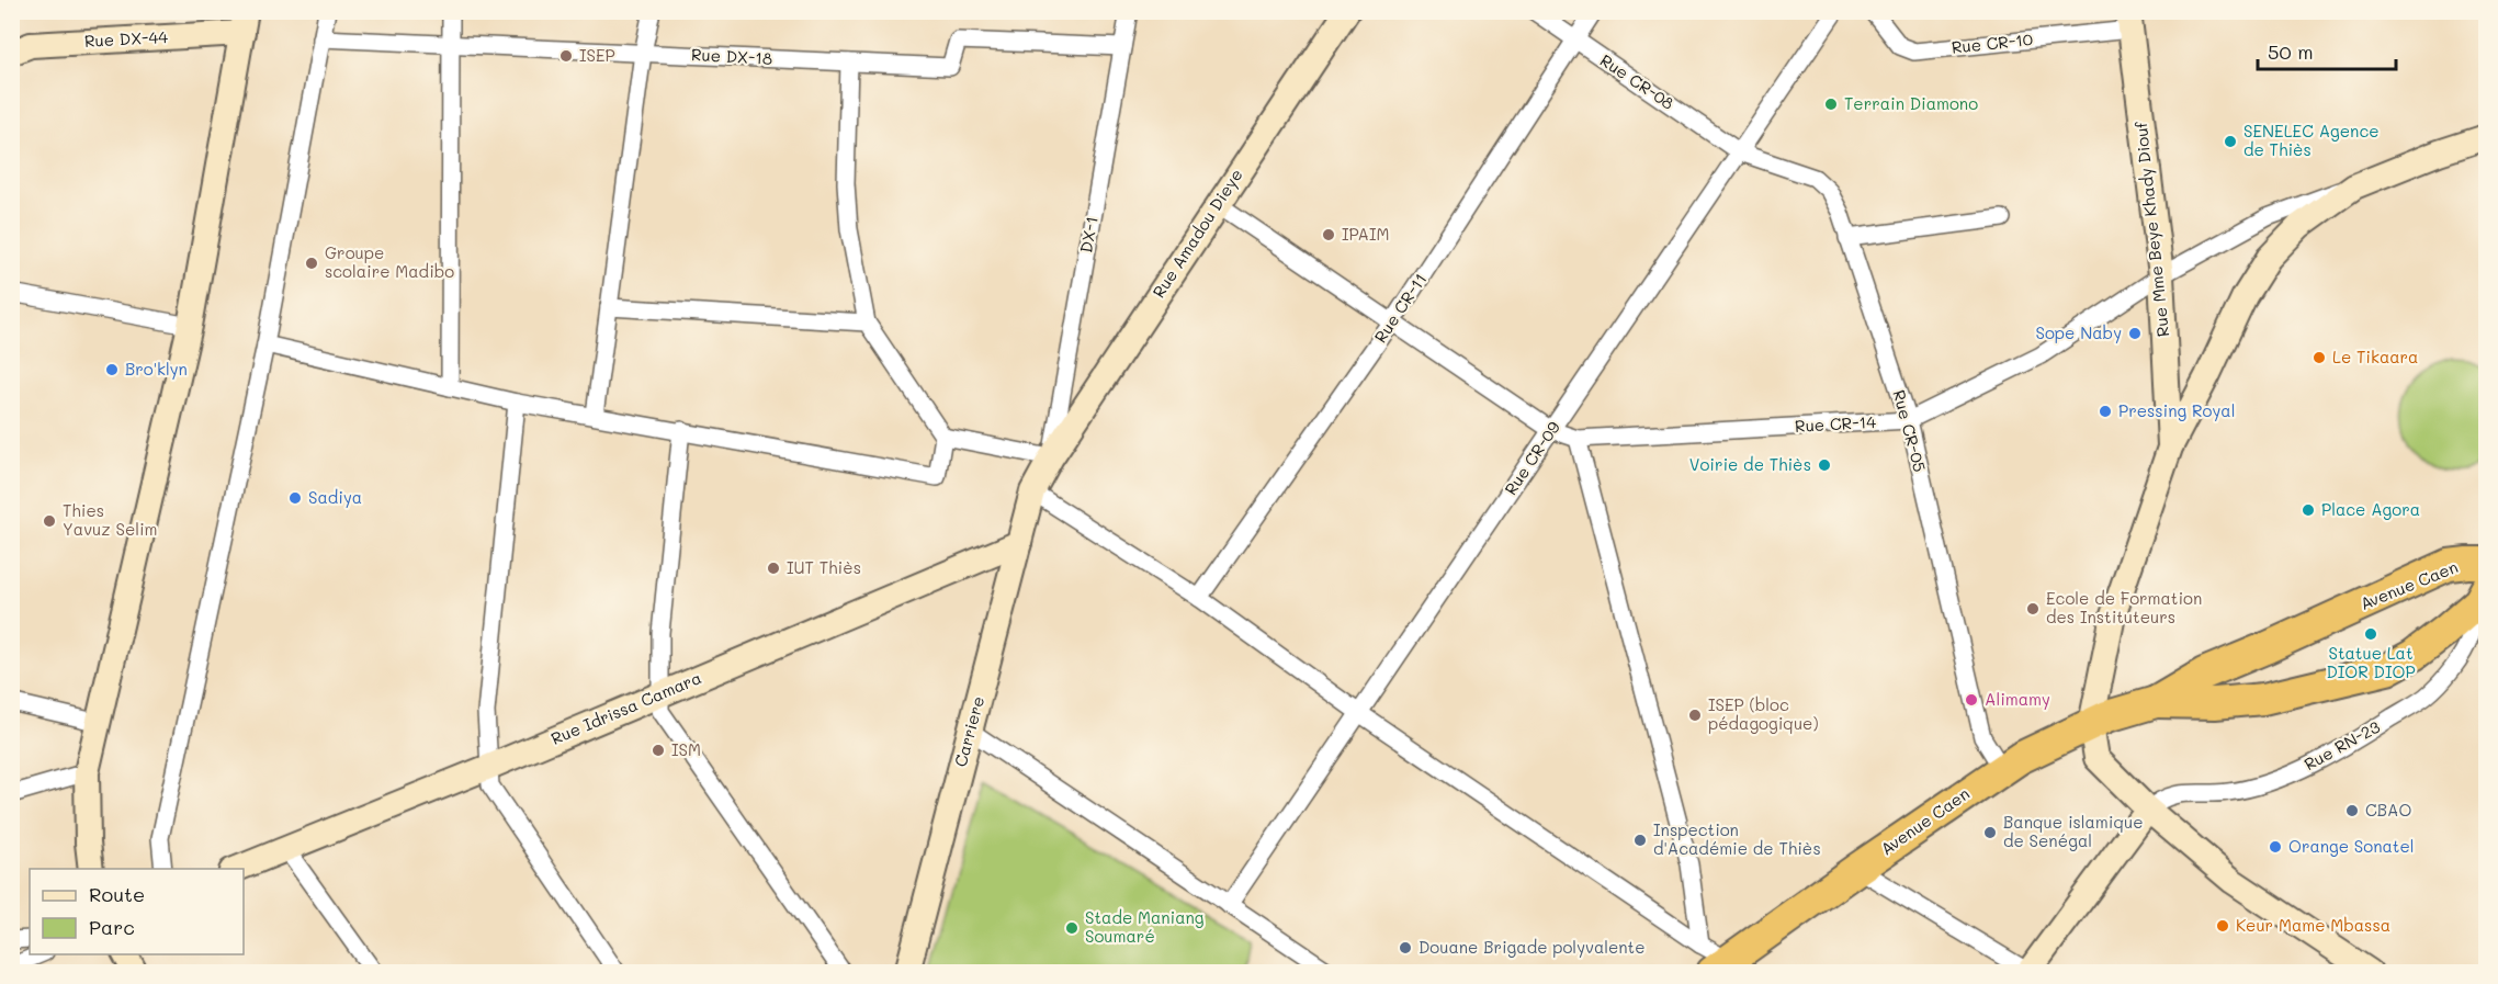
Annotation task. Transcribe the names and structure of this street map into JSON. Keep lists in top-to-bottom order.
{
  "streets": {
    "highway": ["Avenue Caen"],
    "street": [
      "Rue DX-44",
      "Rue CR-10",
      "Rue DX-18",
      "Rue CR-08",
      "Rue Mme Beye Khady Diouf",
      "Rue Amadou Dieye",
      "DX-1",
      "Rue CR-11",
      "Rue CR-14",
      "Rue CR-05",
      "Rue CR-09",
      "Rue Idrissa Camara",
      "Carriere",
      "Rue RN-23"
    ]
  },
  "crossings": [
    ["Rue CR-10", "Rue Mme Beye Khady Diouf"],
    ["Rue DX-18", "DX-1"],
    ["Rue CR-08", "Rue CR-11"],
    ["Rue CR-08", "Rue CR-05"],
    ["Rue CR-08", "Rue CR-09"],
    ["Rue Mme Beye Khady Diouf", "Rue CR-14"],
    ["Rue Amadou Dieye", "DX-1"],
    ["Rue Amadou Dieye", "Rue CR-14"],
    ["Rue Amadou Dieye", "Carriere"],
    ["Rue CR-11", "Rue CR-14"],
    ["Rue CR-14", "Rue CR-05"],
    ["Rue CR-14", "Rue CR-09"],
    ["Rue CR-05", "Rue CR-09"],
    ["Rue CR-05", "Avenue Caen"],
    ["Avenue Caen", "Rue RN-23"],
    ["Rue Idrissa Camara", "Carriere"]
  ],
  "places": [
    "ISEP",
    "Terrain Diamono",
    "SENELEC Agence de Thiès",
    "IPAIM",
    "Groupe scolaire Madibo",
    "Sope Naby",
    "Le Tikaara",
    "Bro'klyn",
    "Pressing Royal",
    "Voirie de Thiès",
    "Sadiya",
    "Place Agora",
    "Thies Yavuz Selim",
    "IUT Thiès",
    "Ecole de Formation des Instituteurs",
    "Statue Lat DIOR DIOP",
    "Alimamy",
    "ISEP (bloc pédagogique)",
    "ISM",
    "CBAO",
    "Banque islamique de Senégal",
    "Inspection d'Académie de Thiès",
    "Orange Sonatel",
    "Keur Mame Mbassa",
    "Stade Maniang Soumaré",
    "Douane Brigade polyvalente"
  ],
  "legend": ["Route", "Parc"],
  "scale_bar": "50 m"
}
